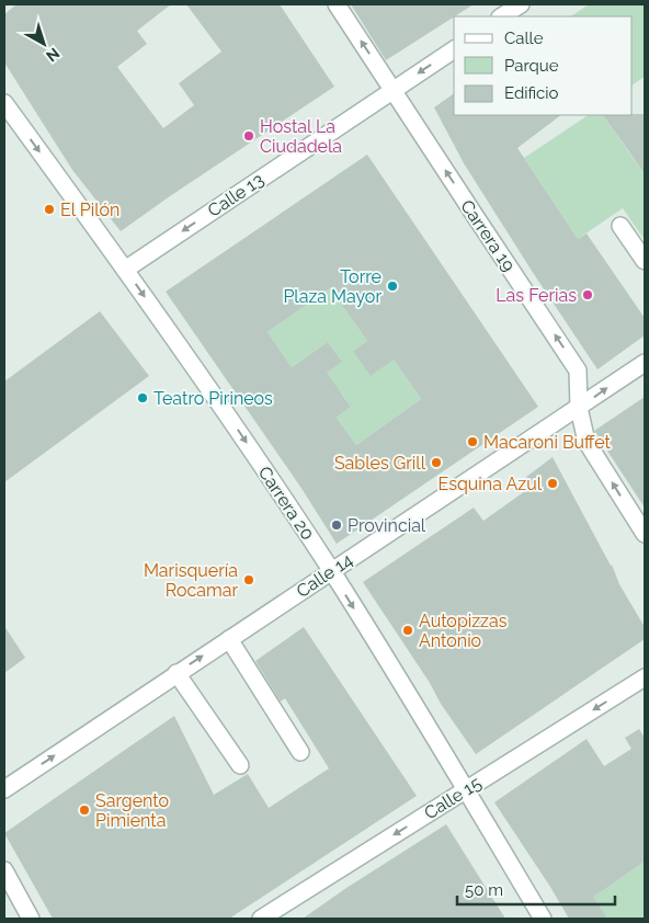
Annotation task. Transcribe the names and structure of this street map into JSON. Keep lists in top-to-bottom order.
{
  "streets": {
    "street": [
      "Calle 13",
      "Carrera 19",
      "Carrera 20",
      "Calle 14",
      "Calle 15"
    ]
  },
  "crossings": [
    ["Calle 13", "Carrera 19"],
    ["Calle 13", "Carrera 20"],
    ["Carrera 19", "Calle 14"],
    ["Carrera 20", "Calle 14"],
    ["Carrera 20", "Calle 15"]
  ],
  "one_way": [
    "Calle 13",
    "Carrera 19",
    "Carrera 20",
    "Calle 14",
    "Calle 15"
  ],
  "places": [
    "Hostal La Ciudadela",
    "El Pilón",
    "Torre Plaza Mayor",
    "Las Ferias",
    "Teatro Pirineos",
    "Macaroni Buffet",
    "Sables Grill",
    "Esquina Azul",
    "Provincial",
    "Marisquería Rocamar",
    "Autopizzas Antonio",
    "Sargento Pimienta"
  ],
  "legend": ["Calle", "Parque", "Edificio"],
  "scale_bar": "50 m",
  "north": "bottom right"
}
